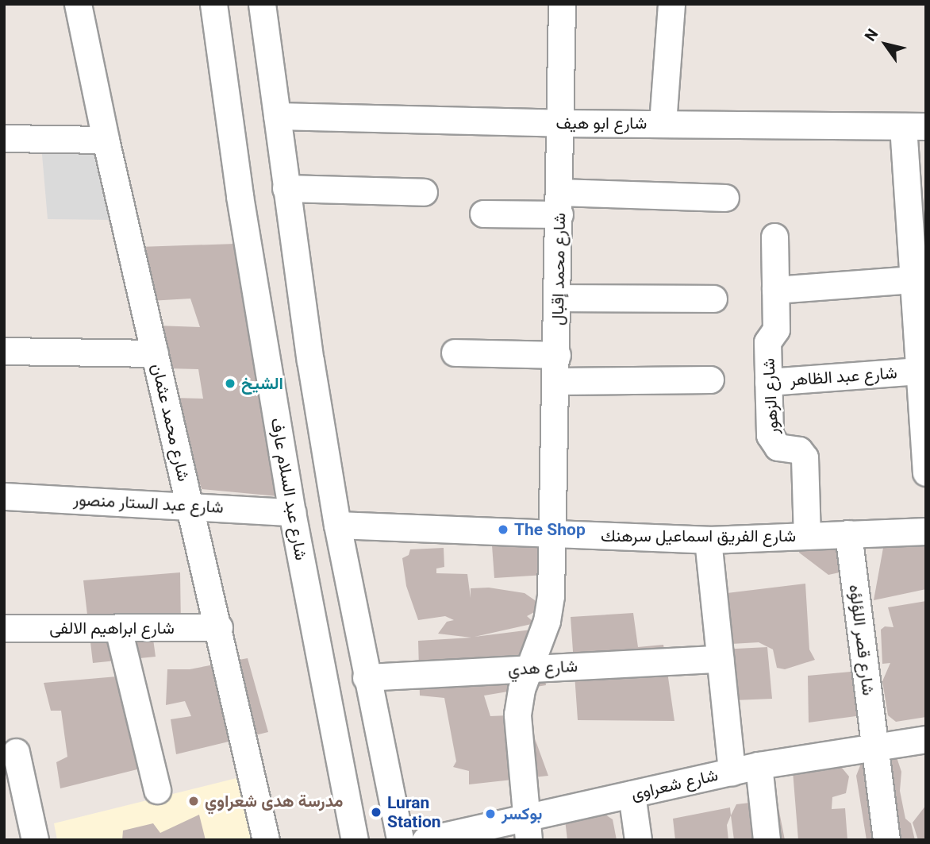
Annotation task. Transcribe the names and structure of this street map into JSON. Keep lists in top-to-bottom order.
{
  "streets": {
    "street": [
      "شارع ابو هيف",
      "شارع محمد إقبال",
      "شارع عبد الظاهر",
      "شارع الزهور",
      "شارع محمد عثمان",
      "شارع عبد السلام عارف",
      "شارع عبد الستار منصور",
      "شارع الفريق اسماعيل سرهنك",
      "شارع ابراهيم الالفى",
      "شارع قصر اللؤلؤه",
      "شارع هدي",
      "شارع شعراوى"
    ]
  },
  "crossings": [
    ["شارع ابو هيف", "شارع محمد إقبال"],
    ["شارع محمد إقبال", "شارع الفريق اسماعيل سرهنك"],
    ["شارع محمد إقبال", "شارع هدي"],
    ["شارع محمد إقبال", "شارع شعراوى"],
    ["شارع عبد الظاهر", "شارع الزهور"],
    ["شارع الزهور", "شارع الفريق اسماعيل سرهنك"],
    ["شارع محمد عثمان", "شارع عبد الستار منصور"],
    ["شارع محمد عثمان", "شارع ابراهيم الالفى"],
    ["شارع عبد السلام عارف", "شارع عبد الستار منصور"],
    ["شارع الفريق اسماعيل سرهنك", "شارع قصر اللؤلؤه"],
    ["شارع قصر اللؤلؤه", "شارع شعراوى"]
  ],
  "places": [
    "الشيخ",
    "The Shop",
    "مدرسة هدى شعراوي",
    "Luran Station",
    "بوكسر"
  ],
  "north": "top left"
}
